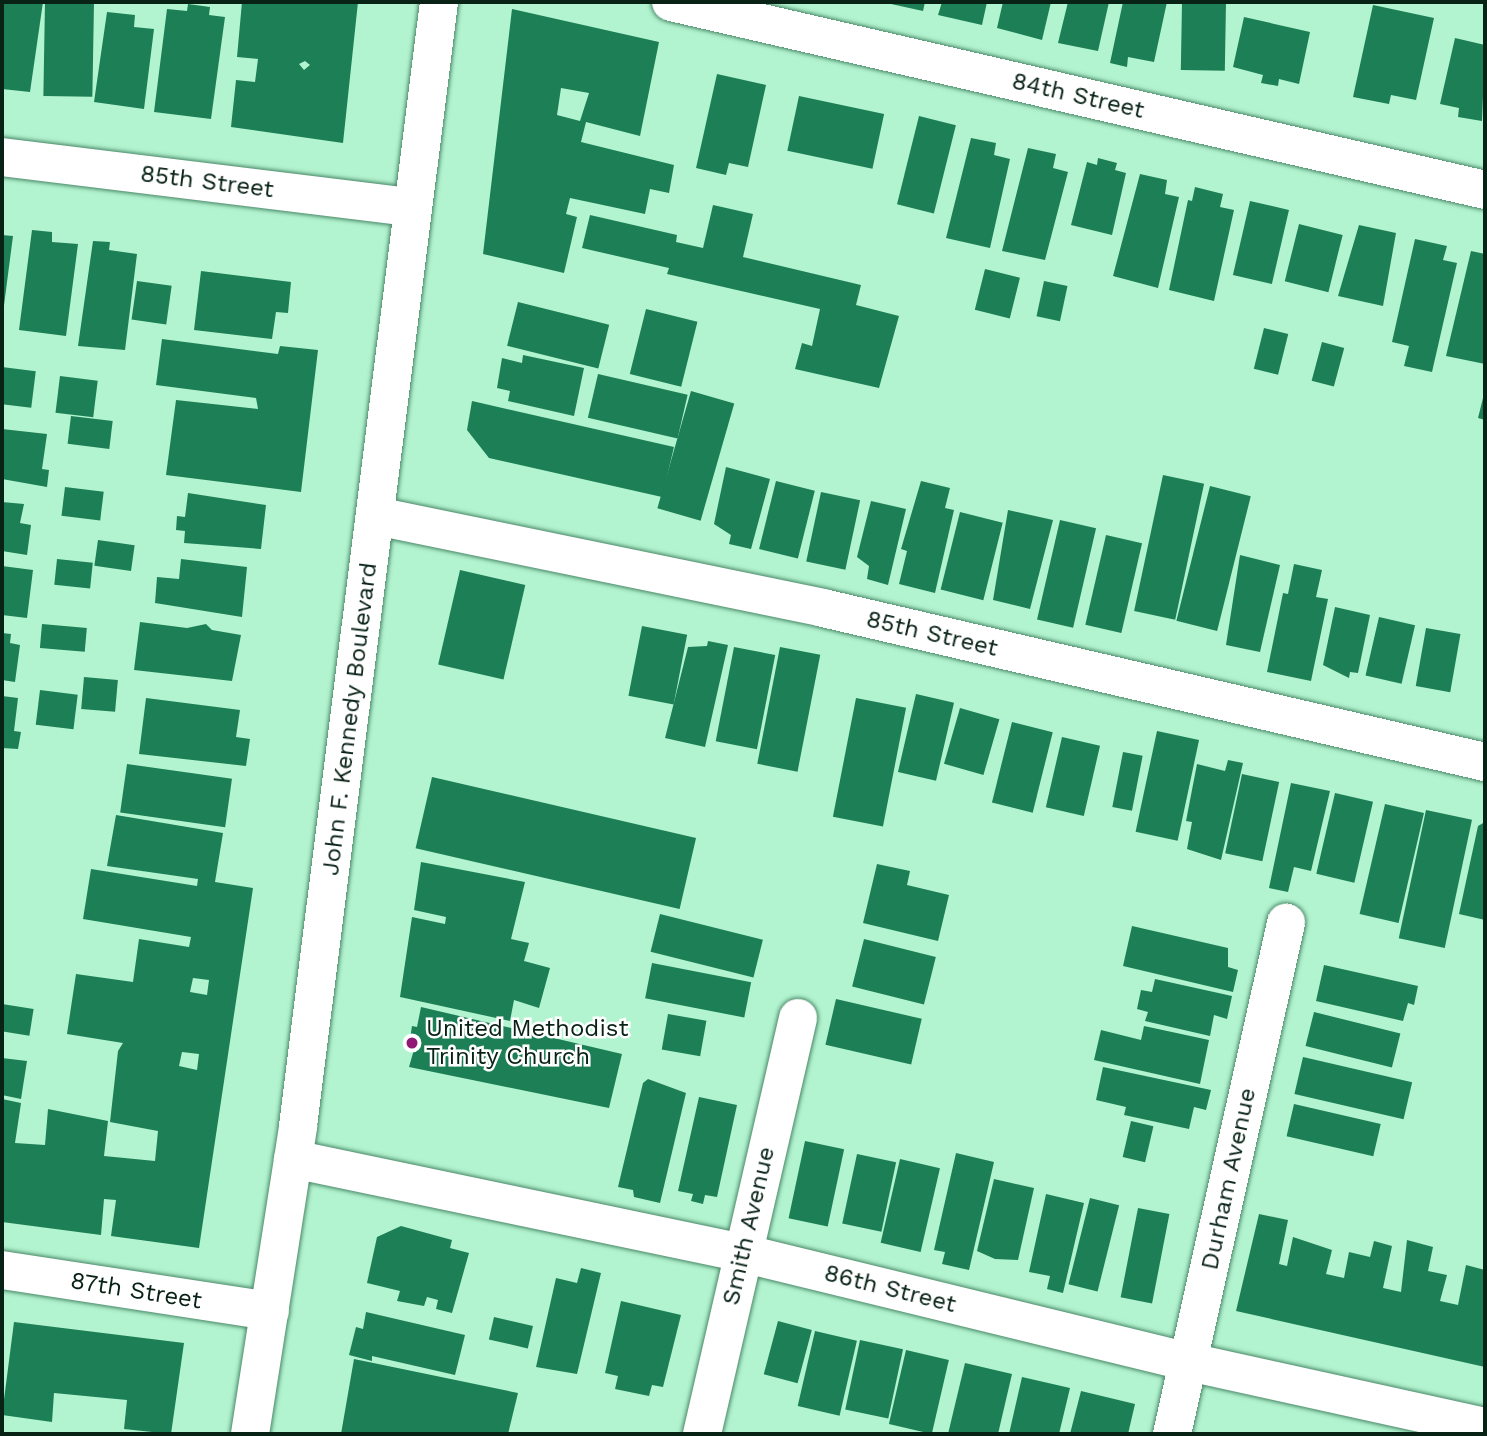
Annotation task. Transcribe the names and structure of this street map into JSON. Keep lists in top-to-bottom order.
{
  "streets": {
    "street": [
      "84th Street",
      "85th Street",
      "John F. Kennedy Boulevard",
      "Durham Avenue",
      "Smith Avenue",
      "86th Street",
      "87th Street"
    ]
  },
  "crossings": [
    ["85th Street", "John F. Kennedy Boulevard"],
    ["John F. Kennedy Boulevard", "86th Street"],
    ["John F. Kennedy Boulevard", "87th Street"],
    ["Durham Avenue", "86th Street"],
    ["Smith Avenue", "86th Street"]
  ],
  "places": ["United Methodist Trinity Church"]
}
